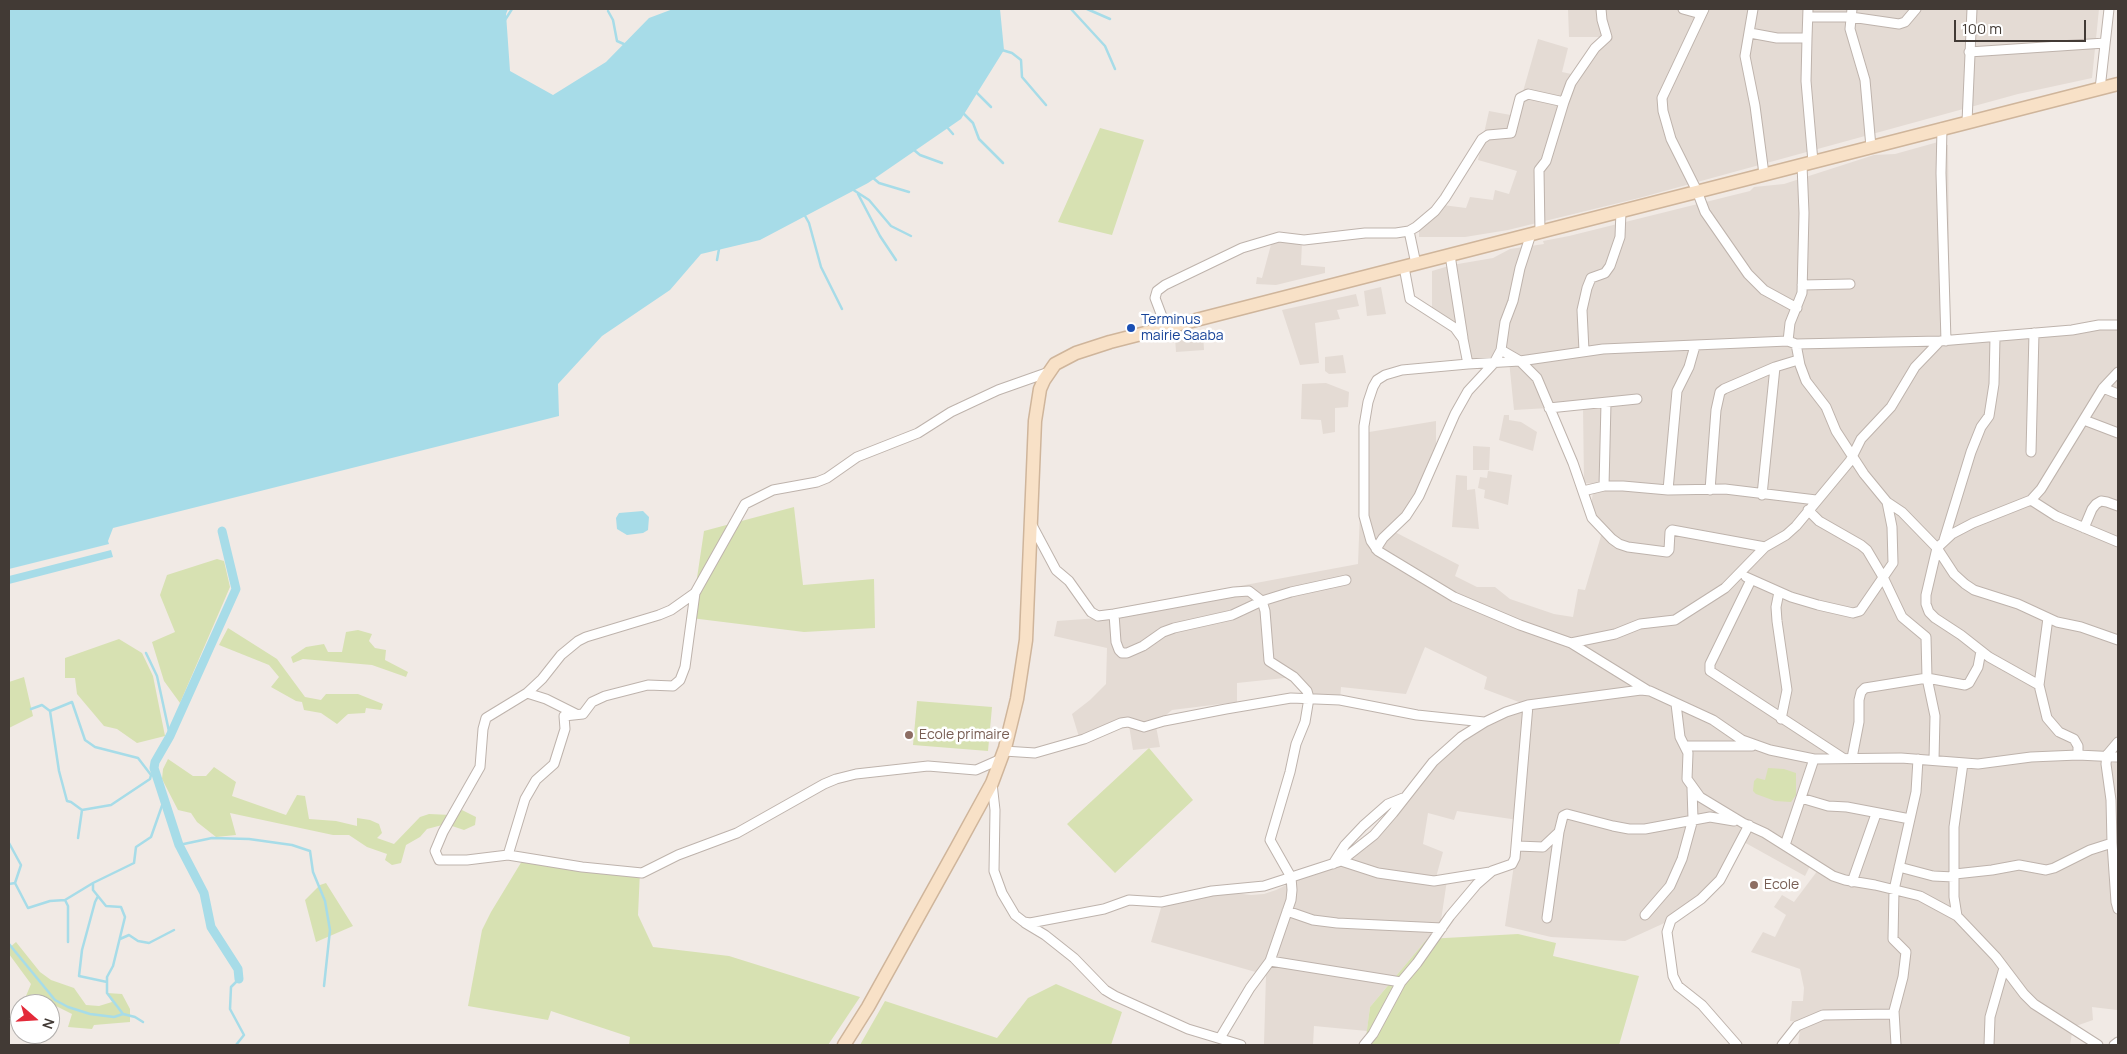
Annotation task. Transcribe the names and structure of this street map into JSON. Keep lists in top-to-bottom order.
{
  "places": ["Terminus mairie Saaba", "Ecole primaire", "Ecole"],
  "scale_bar": "100 m",
  "north": "right"
}
